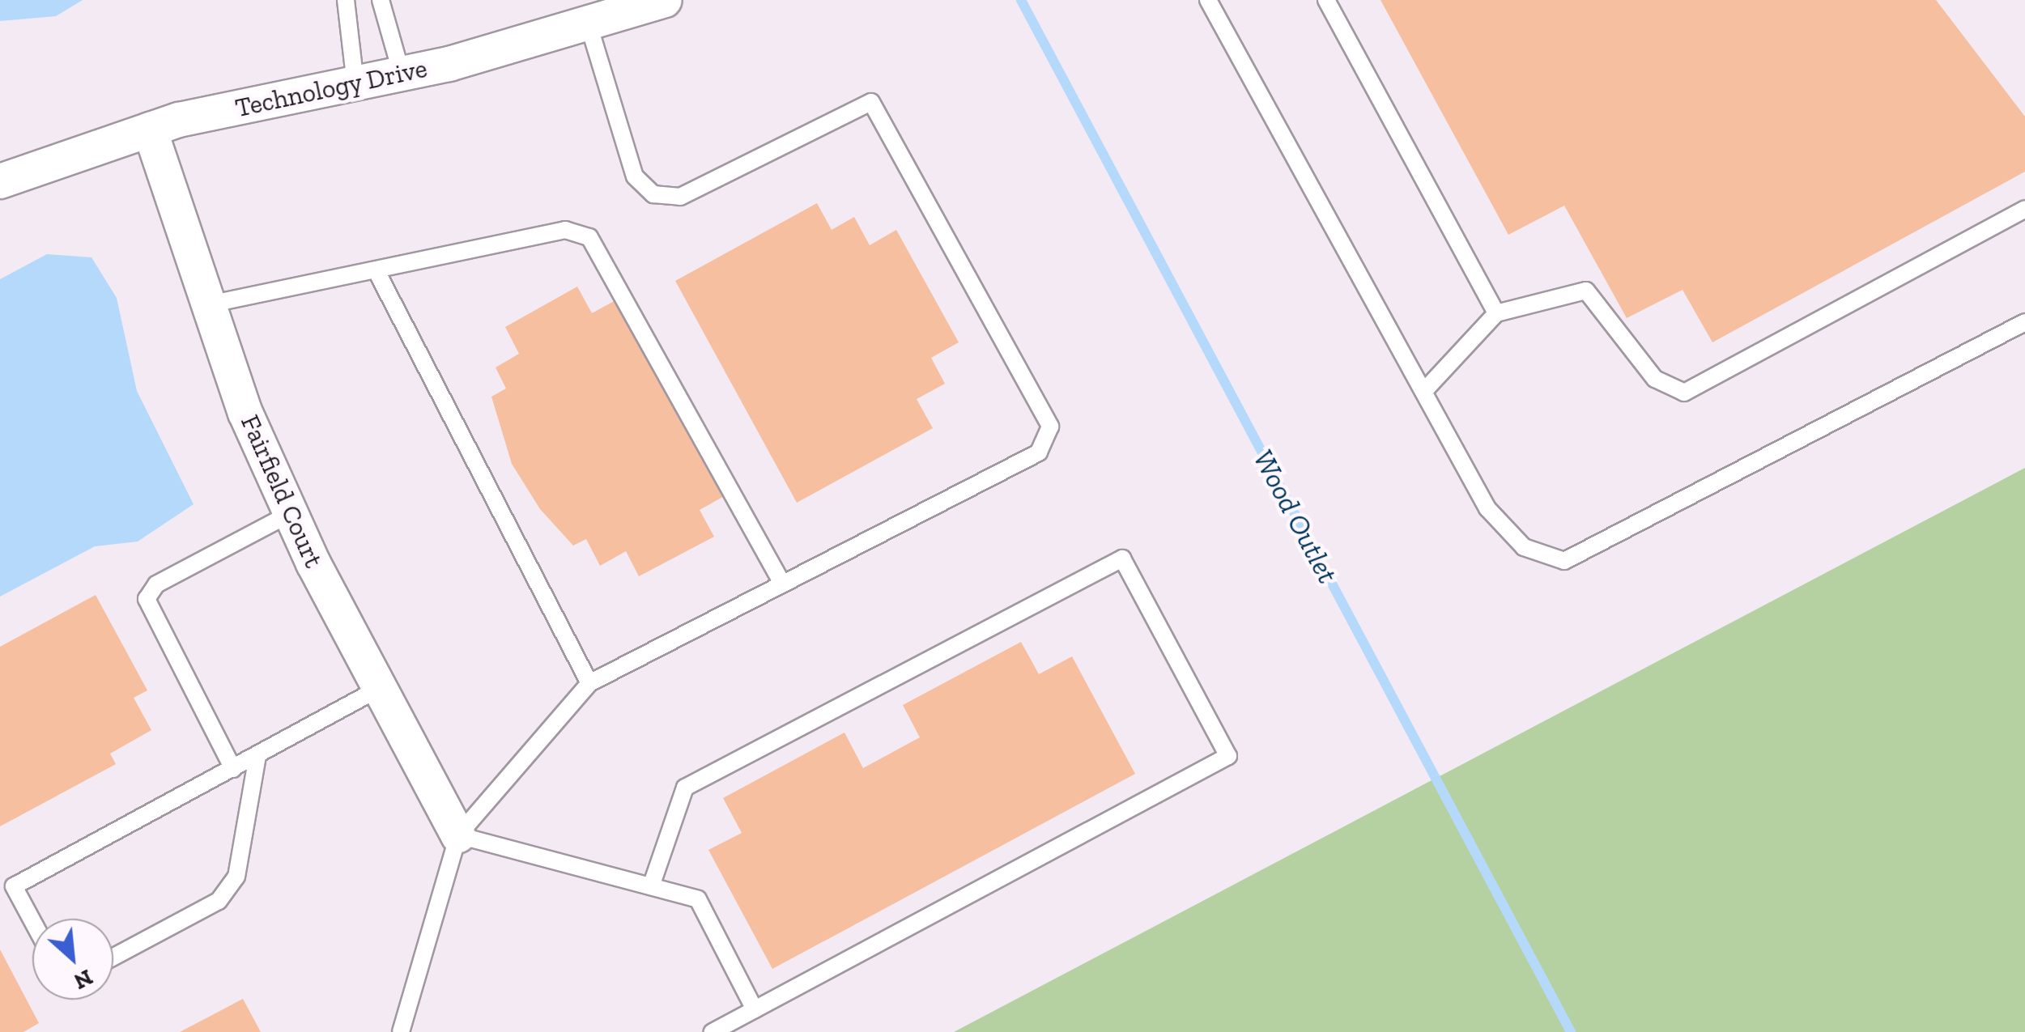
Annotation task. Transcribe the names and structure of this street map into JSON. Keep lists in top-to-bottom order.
{
  "streets": {
    "street": ["Technology Drive", "Fairfield Court"]
  },
  "crossings": [
    ["Technology Drive", "Fairfield Court"]
  ],
  "water": ["Wood Outlet"],
  "north": "bottom right"
}
